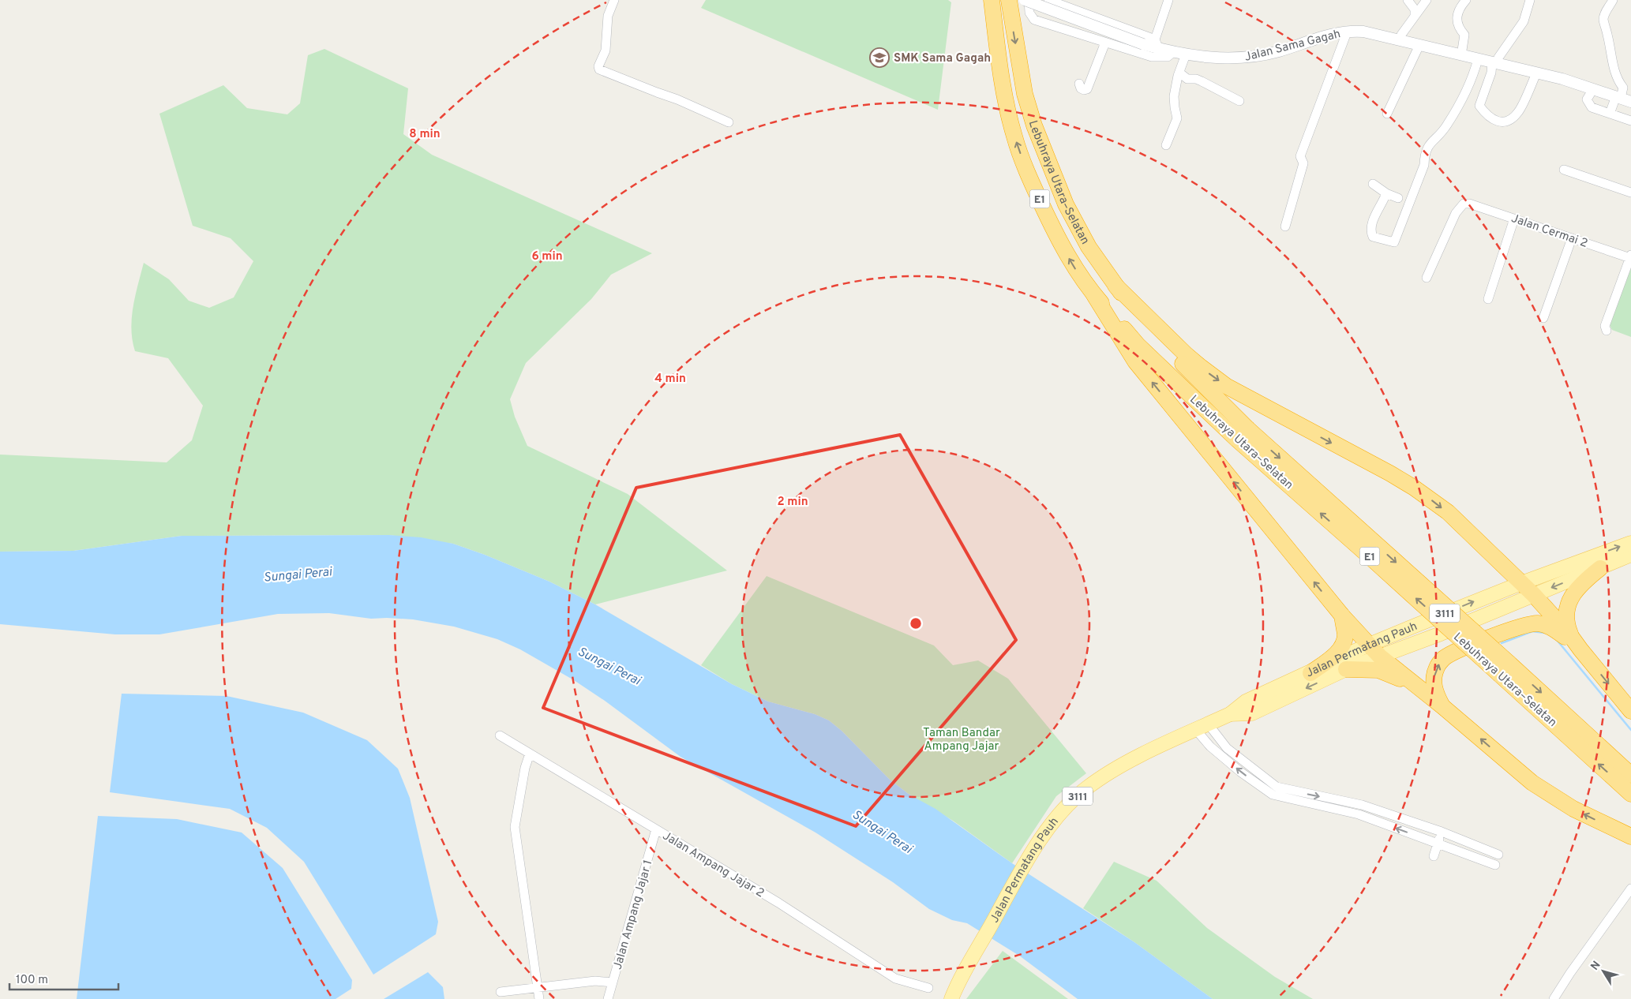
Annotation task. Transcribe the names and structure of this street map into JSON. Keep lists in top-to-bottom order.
{
  "streets": {
    "highway": ["Lebuhraya Utara–Selatan", "E1"],
    "main road": ["3111", "Jalan Permatang Pauh"],
    "street": [
      "Jalan Sama Gagah",
      "Jalan Cermai 2",
      "Jalan Ampang Jajar 2",
      "Jalan Ampang Jajar 1"
    ]
  },
  "crossings": [
    ["Jalan Ampang Jajar 2", "Jalan Ampang Jajar 1"]
  ],
  "water": ["Sungai Perai"],
  "parks": ["Taman Bandar Ampang Jajar"],
  "places": {
    "school or university": ["SMK Sama Gagah"]
  },
  "scale_bar": "100 m",
  "north": "top left",
  "rings": [
    "8 min",
    "6 min",
    "4 min",
    "2 min"
  ]
}
